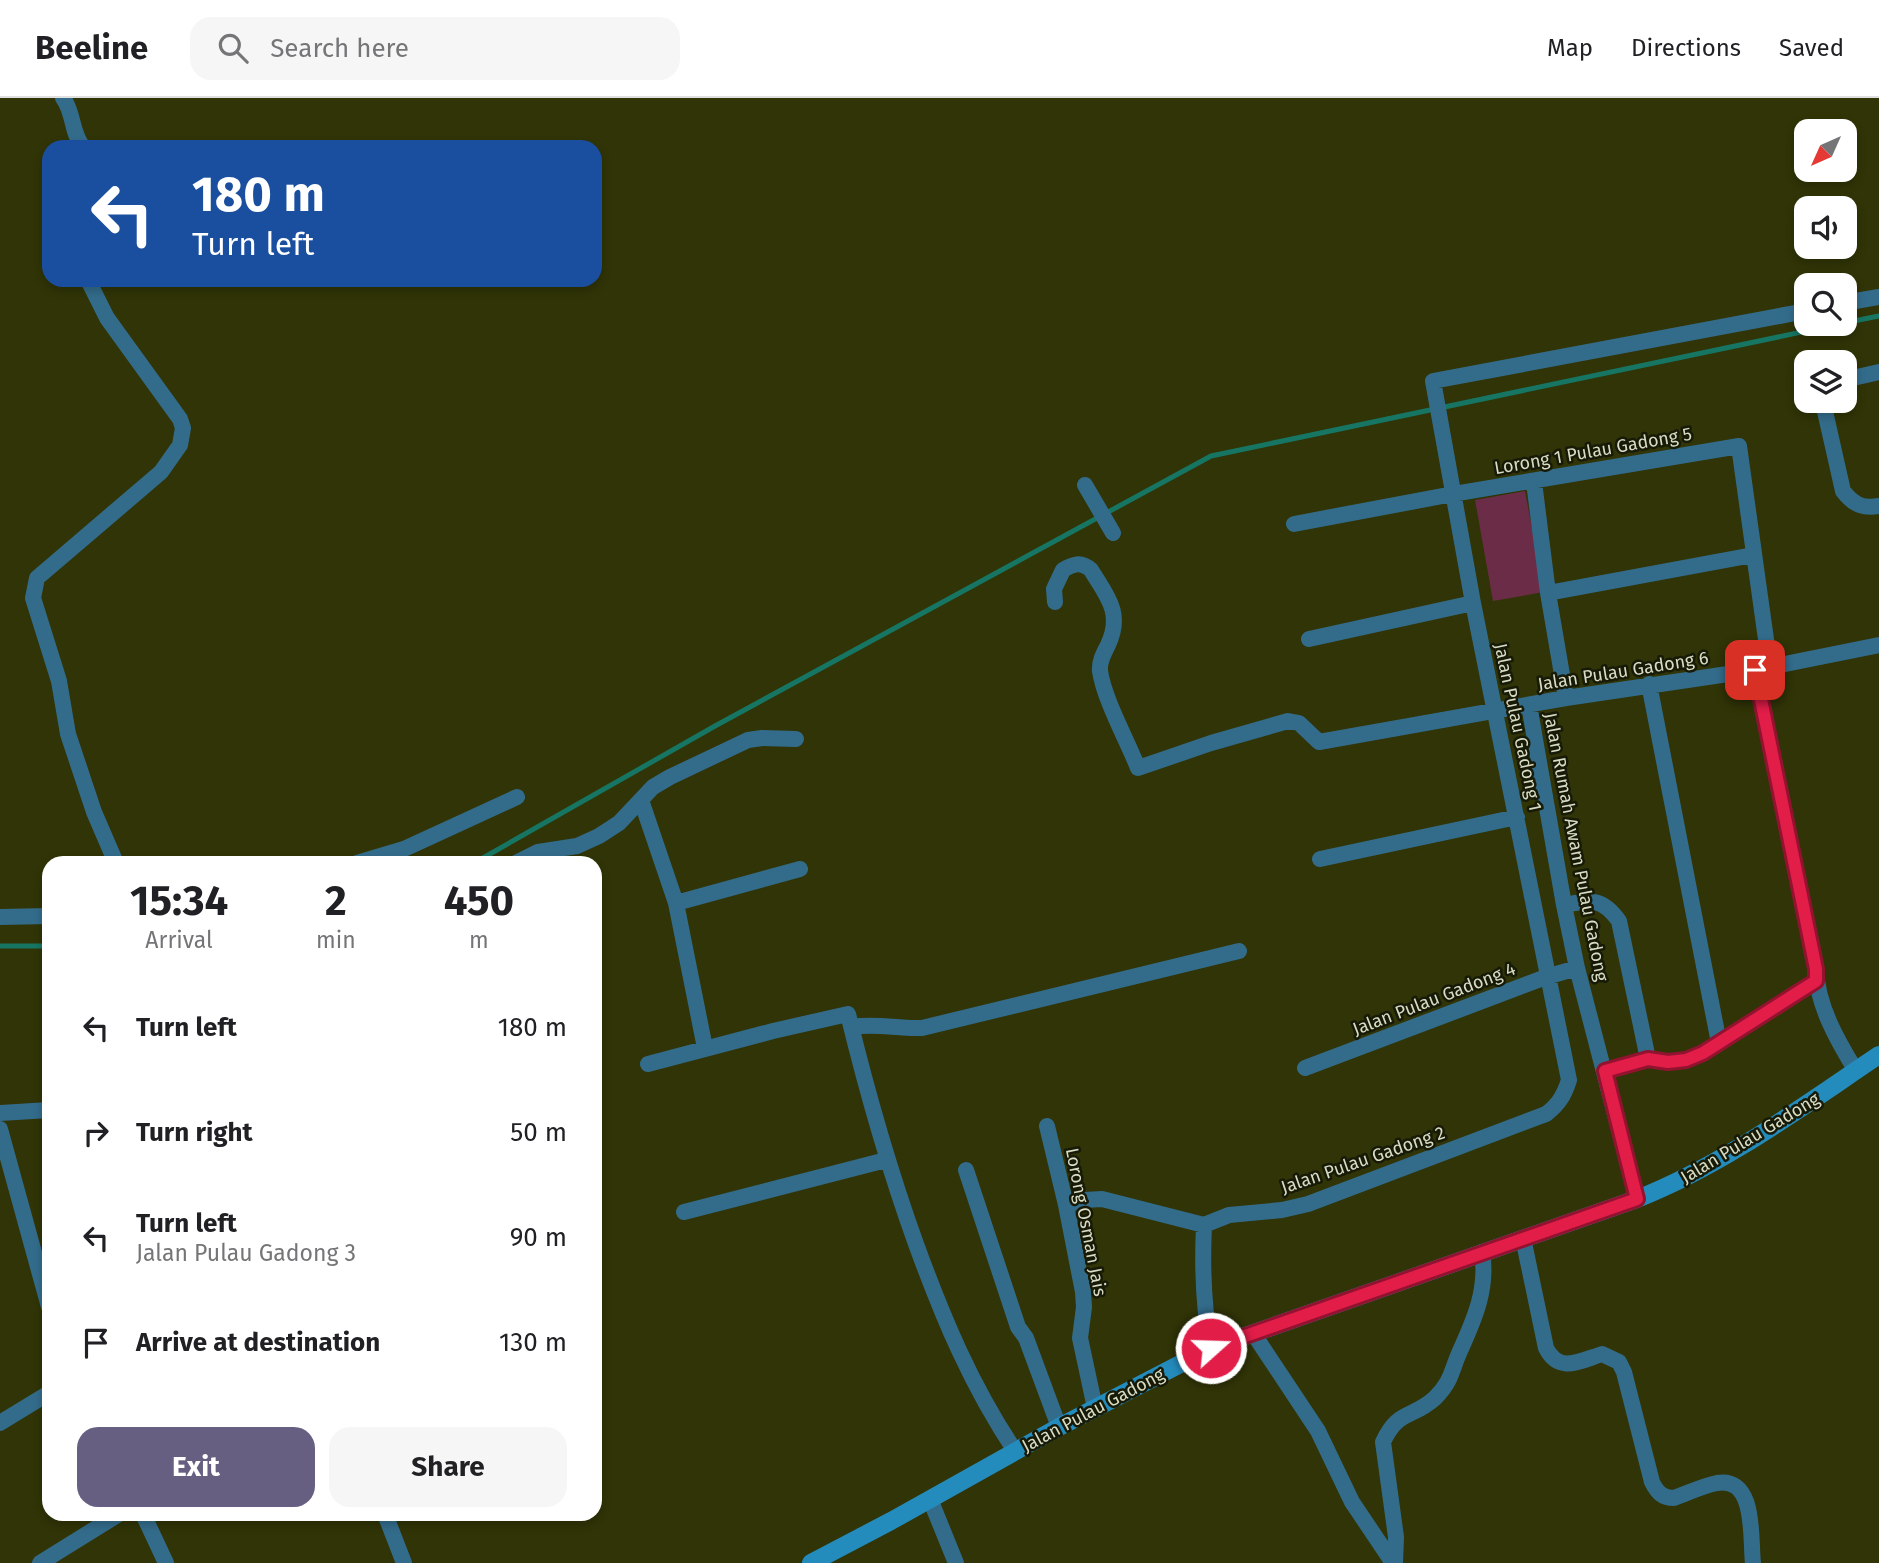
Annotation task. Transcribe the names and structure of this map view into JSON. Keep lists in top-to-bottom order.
{
  "streets": {
    "main road": ["Jalan Pulau Gadong"],
    "street": [
      "Lorong 1 Pulau Gadong 5",
      "Jalan Pulau Gadong 6",
      "Jalan Pulau Gadong 1",
      "Jalan Rumah Awam Pulau Gadong",
      "Jalan Pulau Gadong 4",
      "Jalan Pulau Gadong 2",
      "Lorong Osman Jais"
    ]
  },
  "crossings": [
    ["Lorong 1 Pulau Gadong 5", "Jalan Pulau Gadong 1"],
    ["Jalan Pulau Gadong 6", "Jalan Pulau Gadong 1"],
    ["Jalan Pulau Gadong 6", "Jalan Rumah Awam Pulau Gadong"],
    ["Jalan Pulau Gadong 1", "Jalan Pulau Gadong 4"],
    ["Jalan Pulau Gadong 1", "Jalan Pulau Gadong 2"],
    ["Jalan Rumah Awam Pulau Gadong", "Jalan Pulau Gadong 4"],
    ["Jalan Rumah Awam Pulau Gadong", "Jalan Pulau Gadong"],
    ["Jalan Pulau Gadong", "Lorong Osman Jais"]
  ],
  "north": "bottom left",
  "page": {
    "header": "Beeline",
    "search": "Search here",
    "nav": ["Map", "Directions", "Saved"],
    "turn": ["180 m", "Turn left"],
    "eta": [
      "15:34",
      "Arrival",
      "2",
      "min",
      "450",
      "m"
    ],
    "list": [
      {
        "name": "Turn left",
        "value": "180 m"
      },
      {
        "name": "Turn right",
        "value": "50 m"
      },
      {
        "name": "Turn left",
        "note": "Jalan Pulau Gadong 3",
        "value": "90 m"
      },
      {
        "name": "Arrive at destination",
        "value": "130 m"
      }
    ],
    "buttons": ["Exit", "Share"]
  }
}
